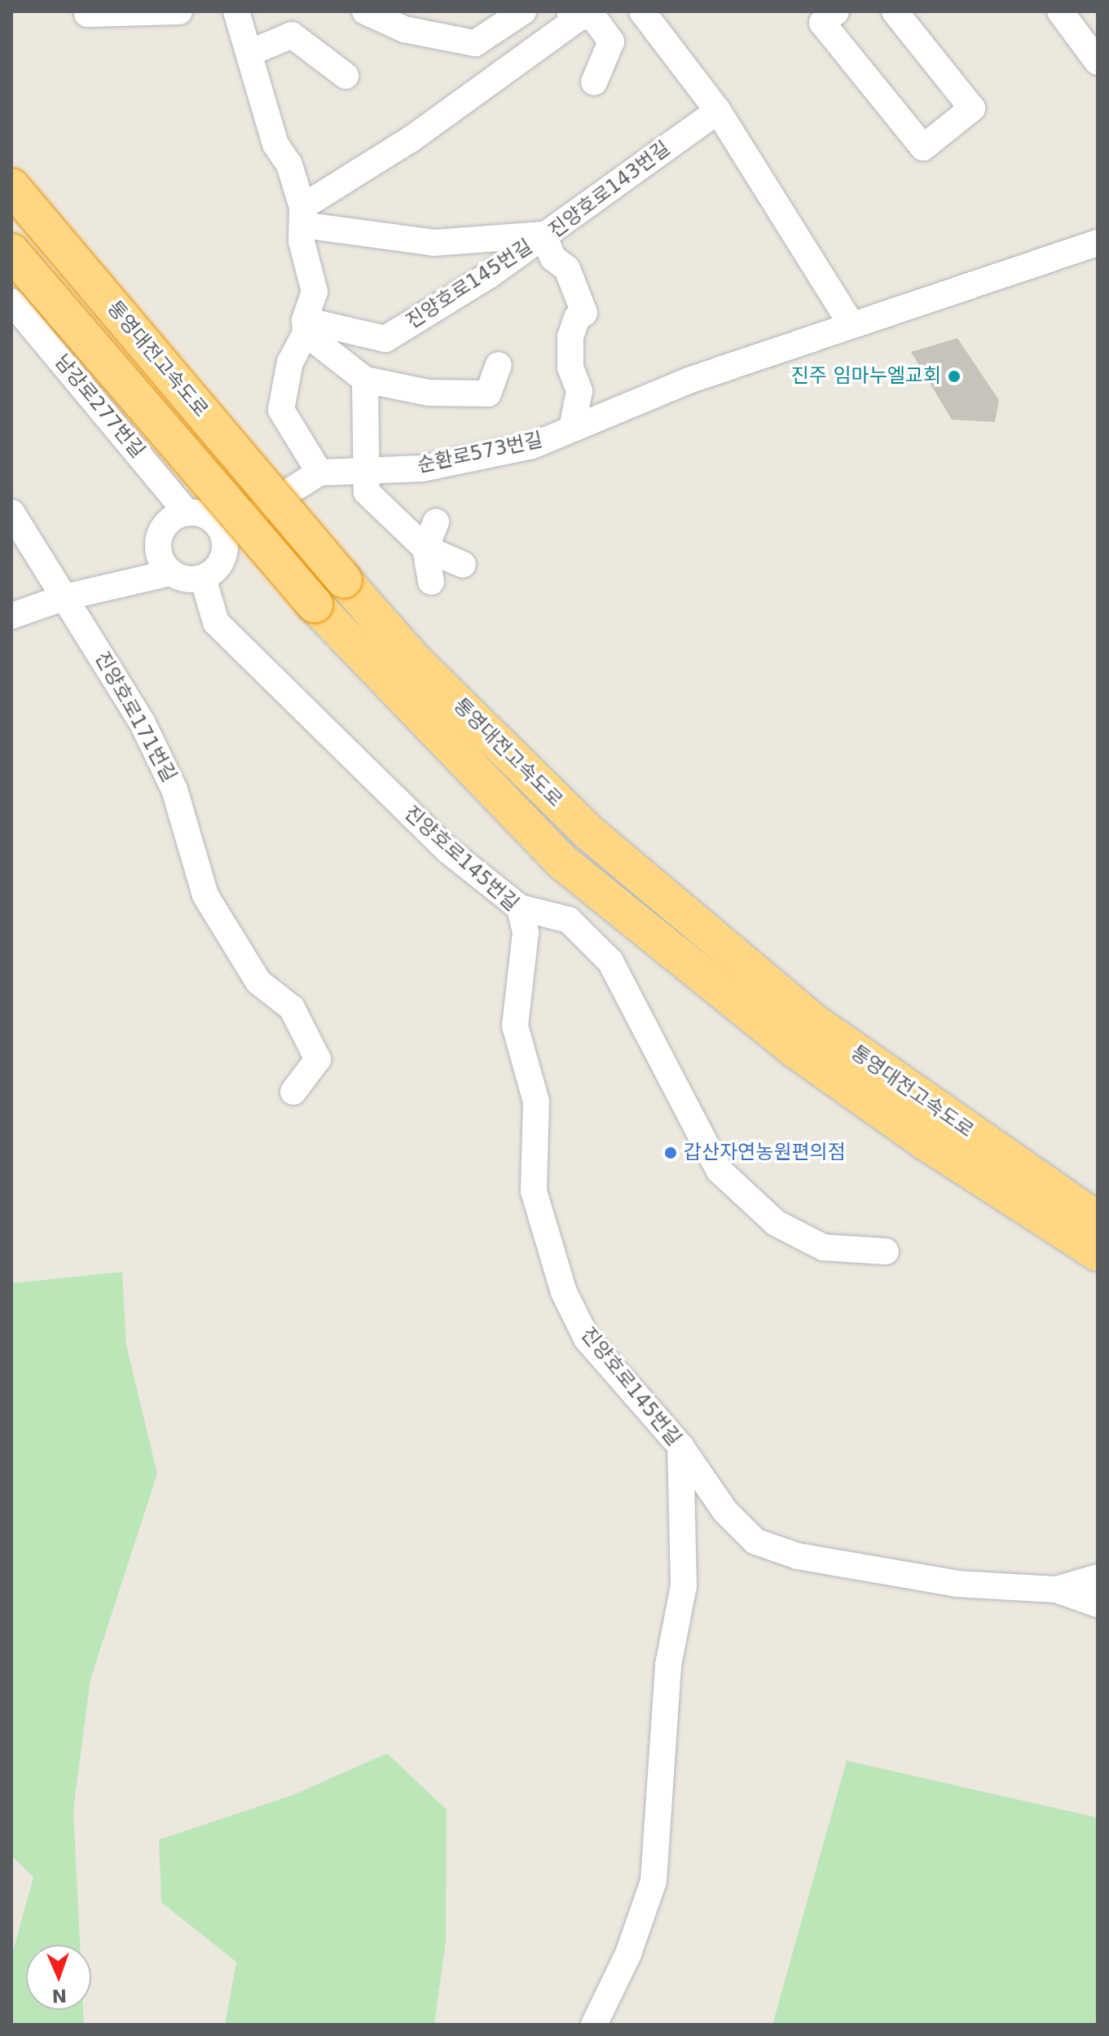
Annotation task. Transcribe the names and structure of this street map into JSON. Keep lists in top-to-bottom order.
{
  "streets": {
    "highway": ["통영대전고속도로"],
    "street": [
      "진양호로143번길",
      "진양호로145번길",
      "남강로277번길",
      "순환로573번길",
      "진양호로171번길"
    ]
  },
  "crossings": [
    ["진양호로143번길", "진양호로145번길"],
    ["진양호로143번길", "순환로573번길"],
    ["진양호로145번길", "남강로277번길"],
    ["진양호로145번길", "순환로573번길"],
    ["남강로277번길", "순환로573번길"]
  ],
  "places": ["진주 임마누엘교회", "갑산자연농원편의점"],
  "north": "bottom"
}
